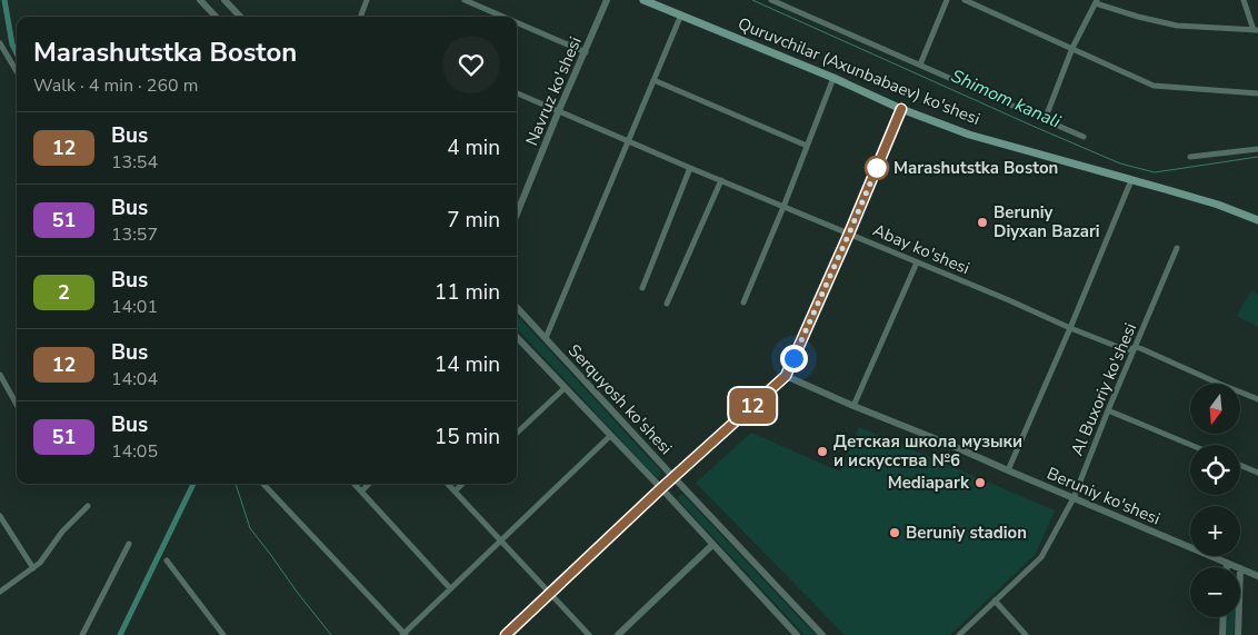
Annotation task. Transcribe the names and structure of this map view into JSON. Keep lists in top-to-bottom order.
{
  "streets": {
    "main road": ["Quruvchilar (Axunbabaev) ko'shesi"],
    "street": [
      "Navruz ko'shesi",
      "Abay ko'shesi",
      "Al Buxoriy ko'shesi",
      "Serquyosh ko'shesi",
      "Beruniy ko'shesi"
    ]
  },
  "crossings": [
    ["Navruz ko'shesi", "Abay ko'shesi"],
    ["Abay ko'shesi", "Al Buxoriy ko'shesi"],
    ["Al Buxoriy ko'shesi", "Beruniy ko'shesi"]
  ],
  "water": ["Shimom kanali"],
  "places": [
    "Marashutstka Boston",
    "Beruniy Diyxan Bazari",
    "Детская школа музыки и искусства №6",
    "Mediapark",
    "Beruniy stadion"
  ],
  "lines": ["bus line 12"],
  "north": "bottom",
  "page": {
    "on_map": "12",
    "heading": ["Marashutstka Boston", "Walk · 4 min · 260 m"],
    "list": [
      {
        "mark": "12",
        "name": "Bus",
        "note": "13:54",
        "value": "4 min"
      },
      {
        "mark": "51",
        "name": "Bus",
        "note": "13:57",
        "value": "7 min"
      },
      {
        "mark": "2",
        "name": "Bus",
        "note": "14:01",
        "value": "11 min"
      },
      {
        "mark": "12",
        "name": "Bus",
        "note": "14:04",
        "value": "14 min"
      },
      {
        "mark": "51",
        "name": "Bus",
        "note": "14:05",
        "value": "15 min"
      }
    ],
    "map_buttons": ["+", "−"]
  }
}
